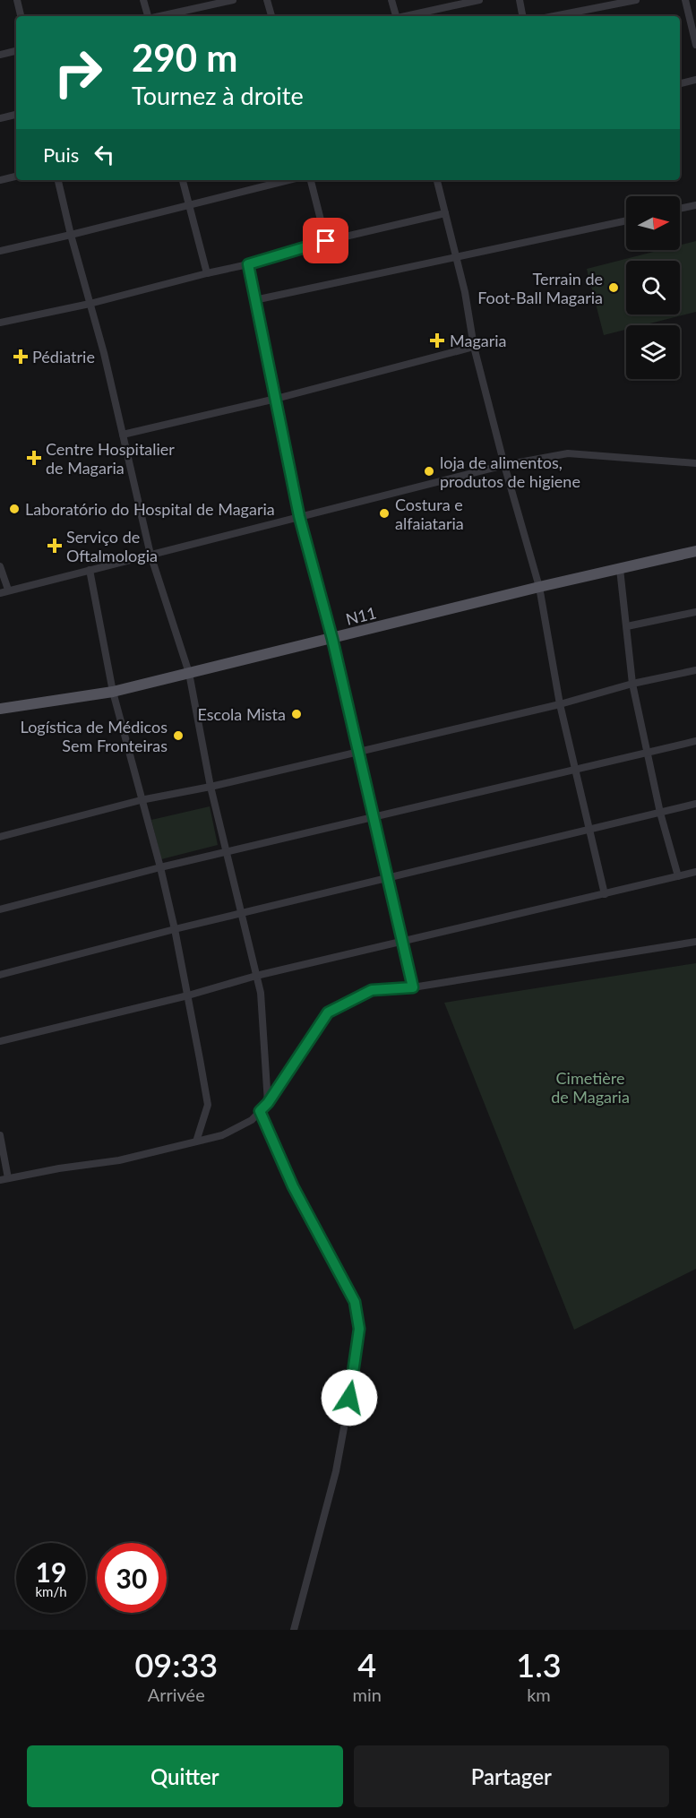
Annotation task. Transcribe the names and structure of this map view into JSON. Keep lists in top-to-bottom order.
{
  "streets": {
    "main road": ["N11"]
  },
  "parks": ["Cimetière de Magaria"],
  "places": {
    "other": [
      "Terrain de Foot-Ball Magaria",
      "loja de alimentos, produtos de higiene",
      "Laboratório do Hospital de Magaria",
      "Costura e alfaiataria",
      "Escola Mista",
      "Logística de Médicos Sem Fronteiras"
    ],
    "health": [
      "Magaria",
      "Pédiatrie",
      "Centre Hospitalier de Magaria",
      "Serviço de Oftalmologia"
    ]
  },
  "north": "right",
  "page": {
    "turn": ["290 m", "Tournez à droite"],
    "then": "Puis",
    "speed": "19 km/h",
    "limit": "30",
    "eta": [
      "09:33",
      "Arrivée",
      "4",
      "min",
      "1.3",
      "km"
    ],
    "buttons": ["Quitter", "Partager"]
  }
}
